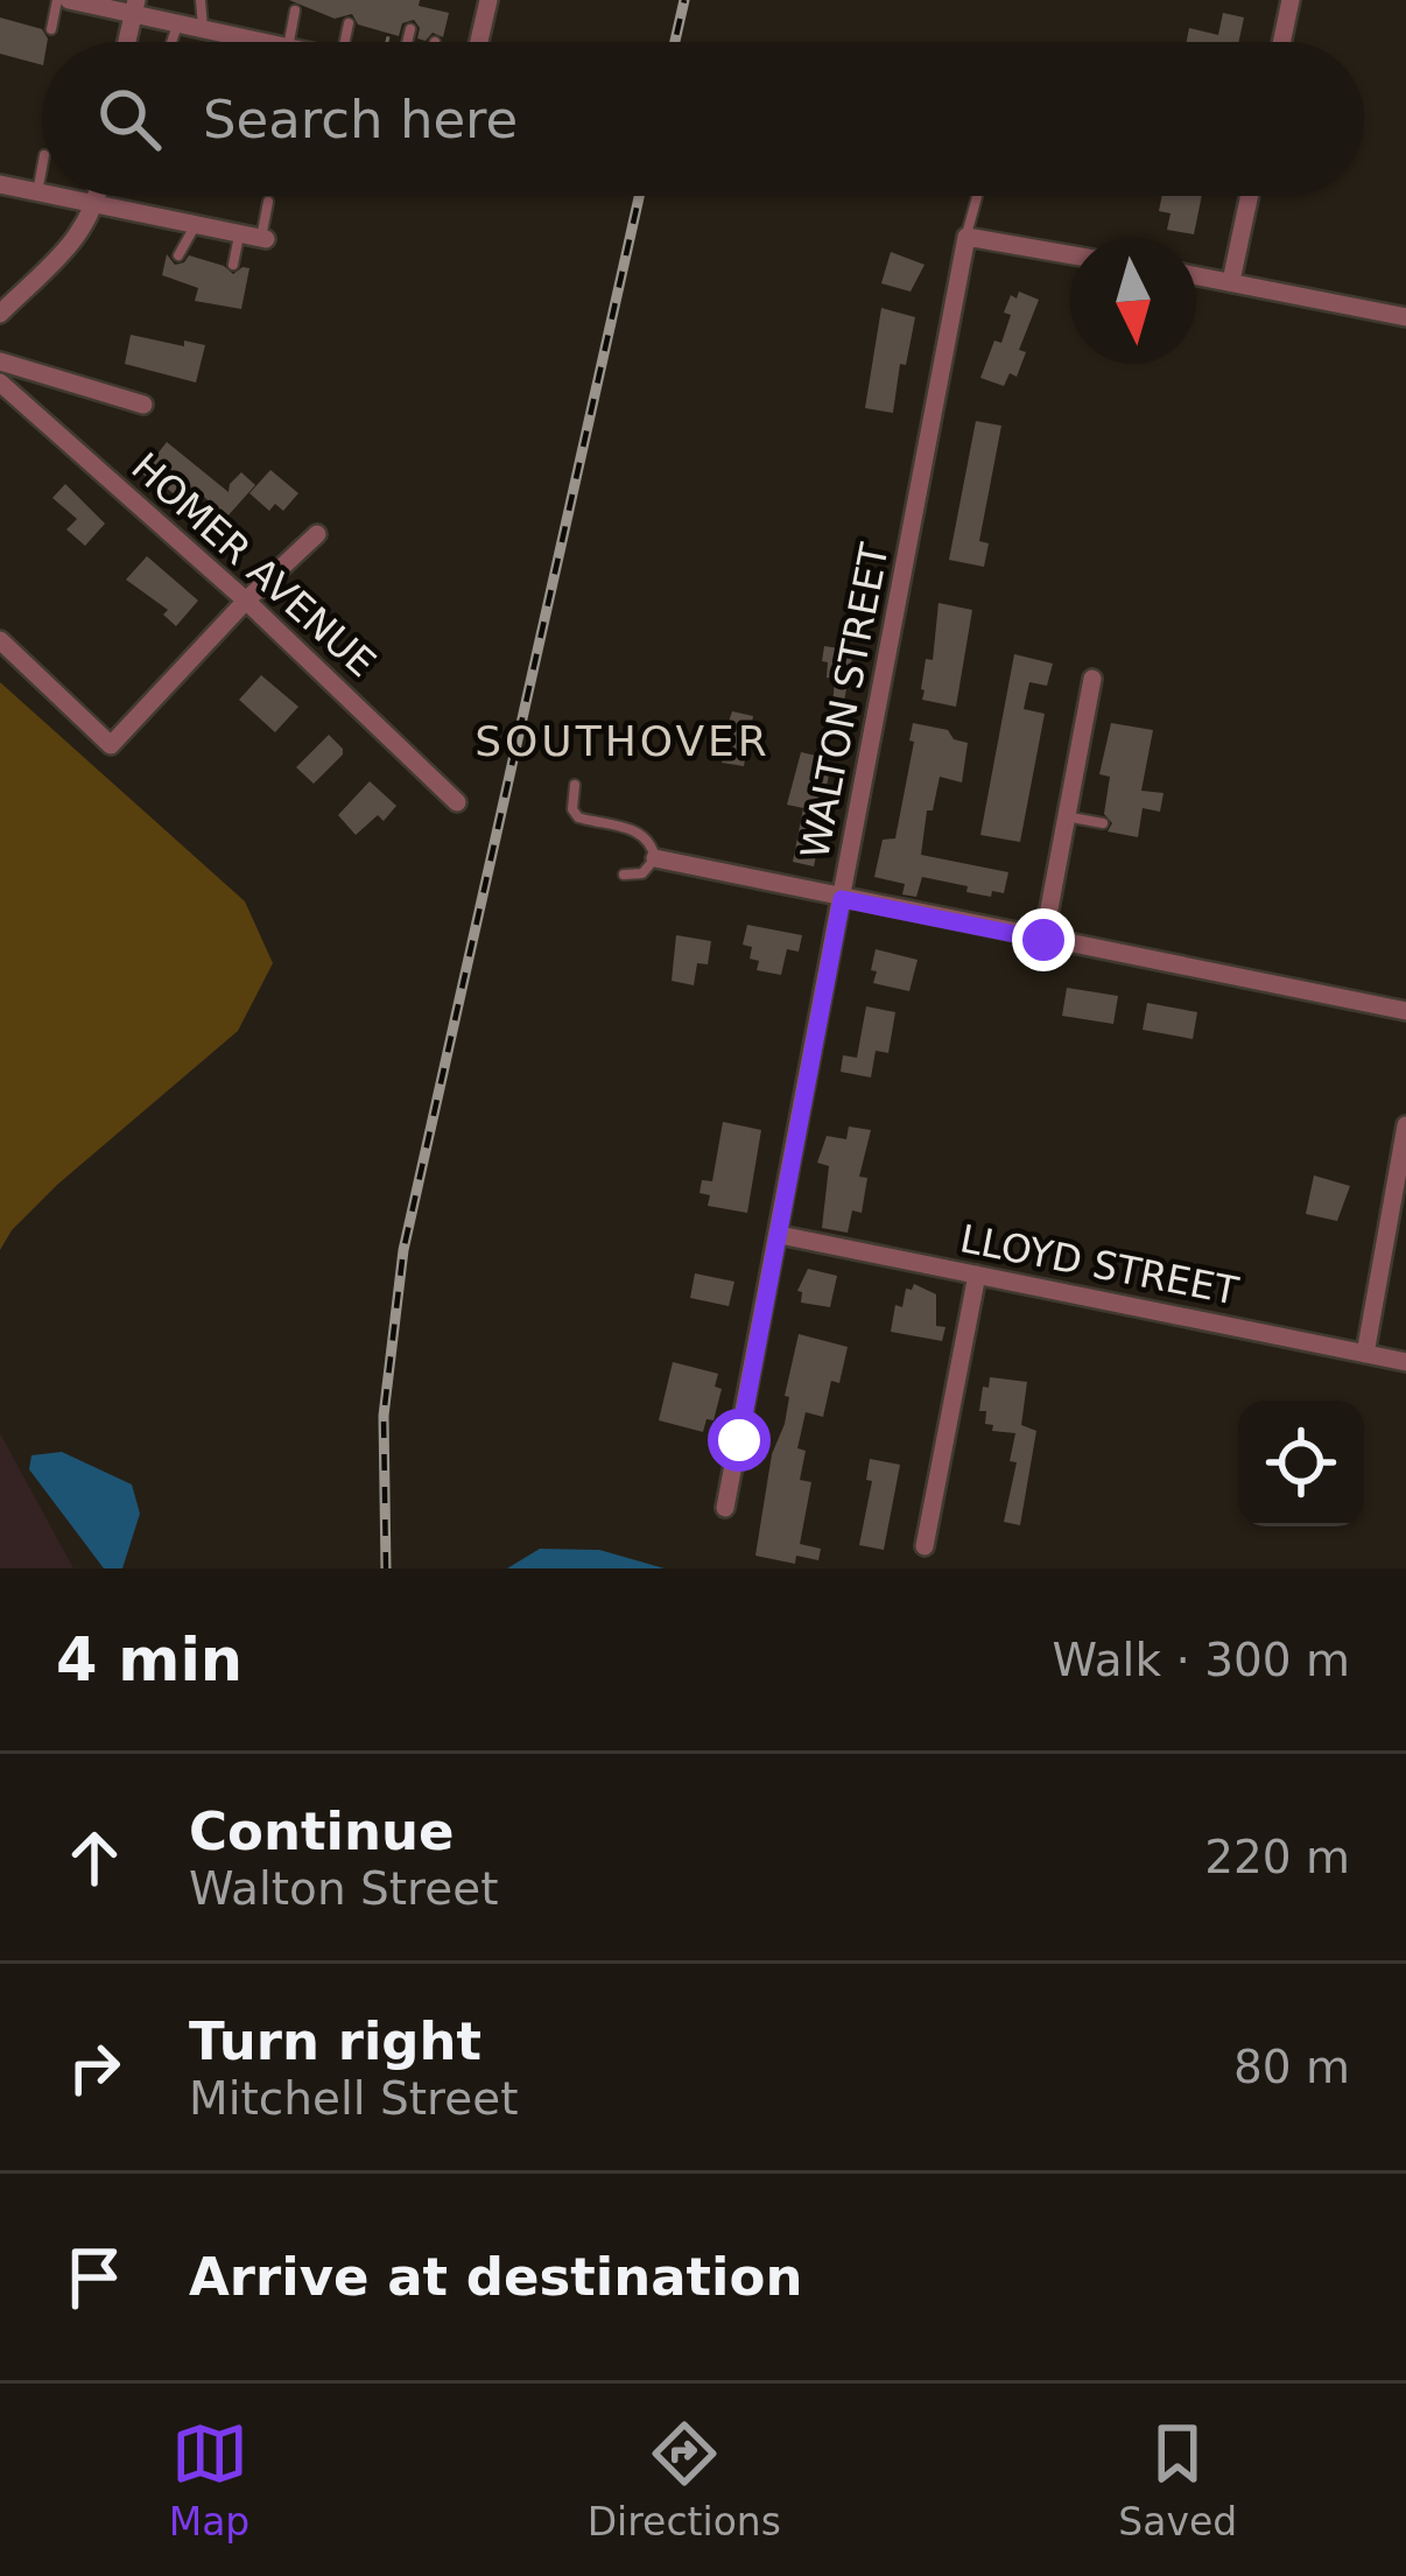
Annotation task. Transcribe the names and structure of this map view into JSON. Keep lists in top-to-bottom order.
{
  "streets": {
    "street": ["HOMER AVENUE", "WALTON STREET", "LLOYD STREET"]
  },
  "crossings": [
    ["WALTON STREET", "LLOYD STREET"]
  ],
  "districts": ["SOUTHOVER"],
  "north": "bottom",
  "page": {
    "search": "Search here",
    "heading": ["4 min", "Walk · 300 m"],
    "list": [
      ["Continue", "Walton Street", "220 m"],
      ["Turn right", "Mitchell Street", "80 m"],
      "Arrive at destination"
    ],
    "nav": ["Map", "Directions", "Saved"]
  }
}
